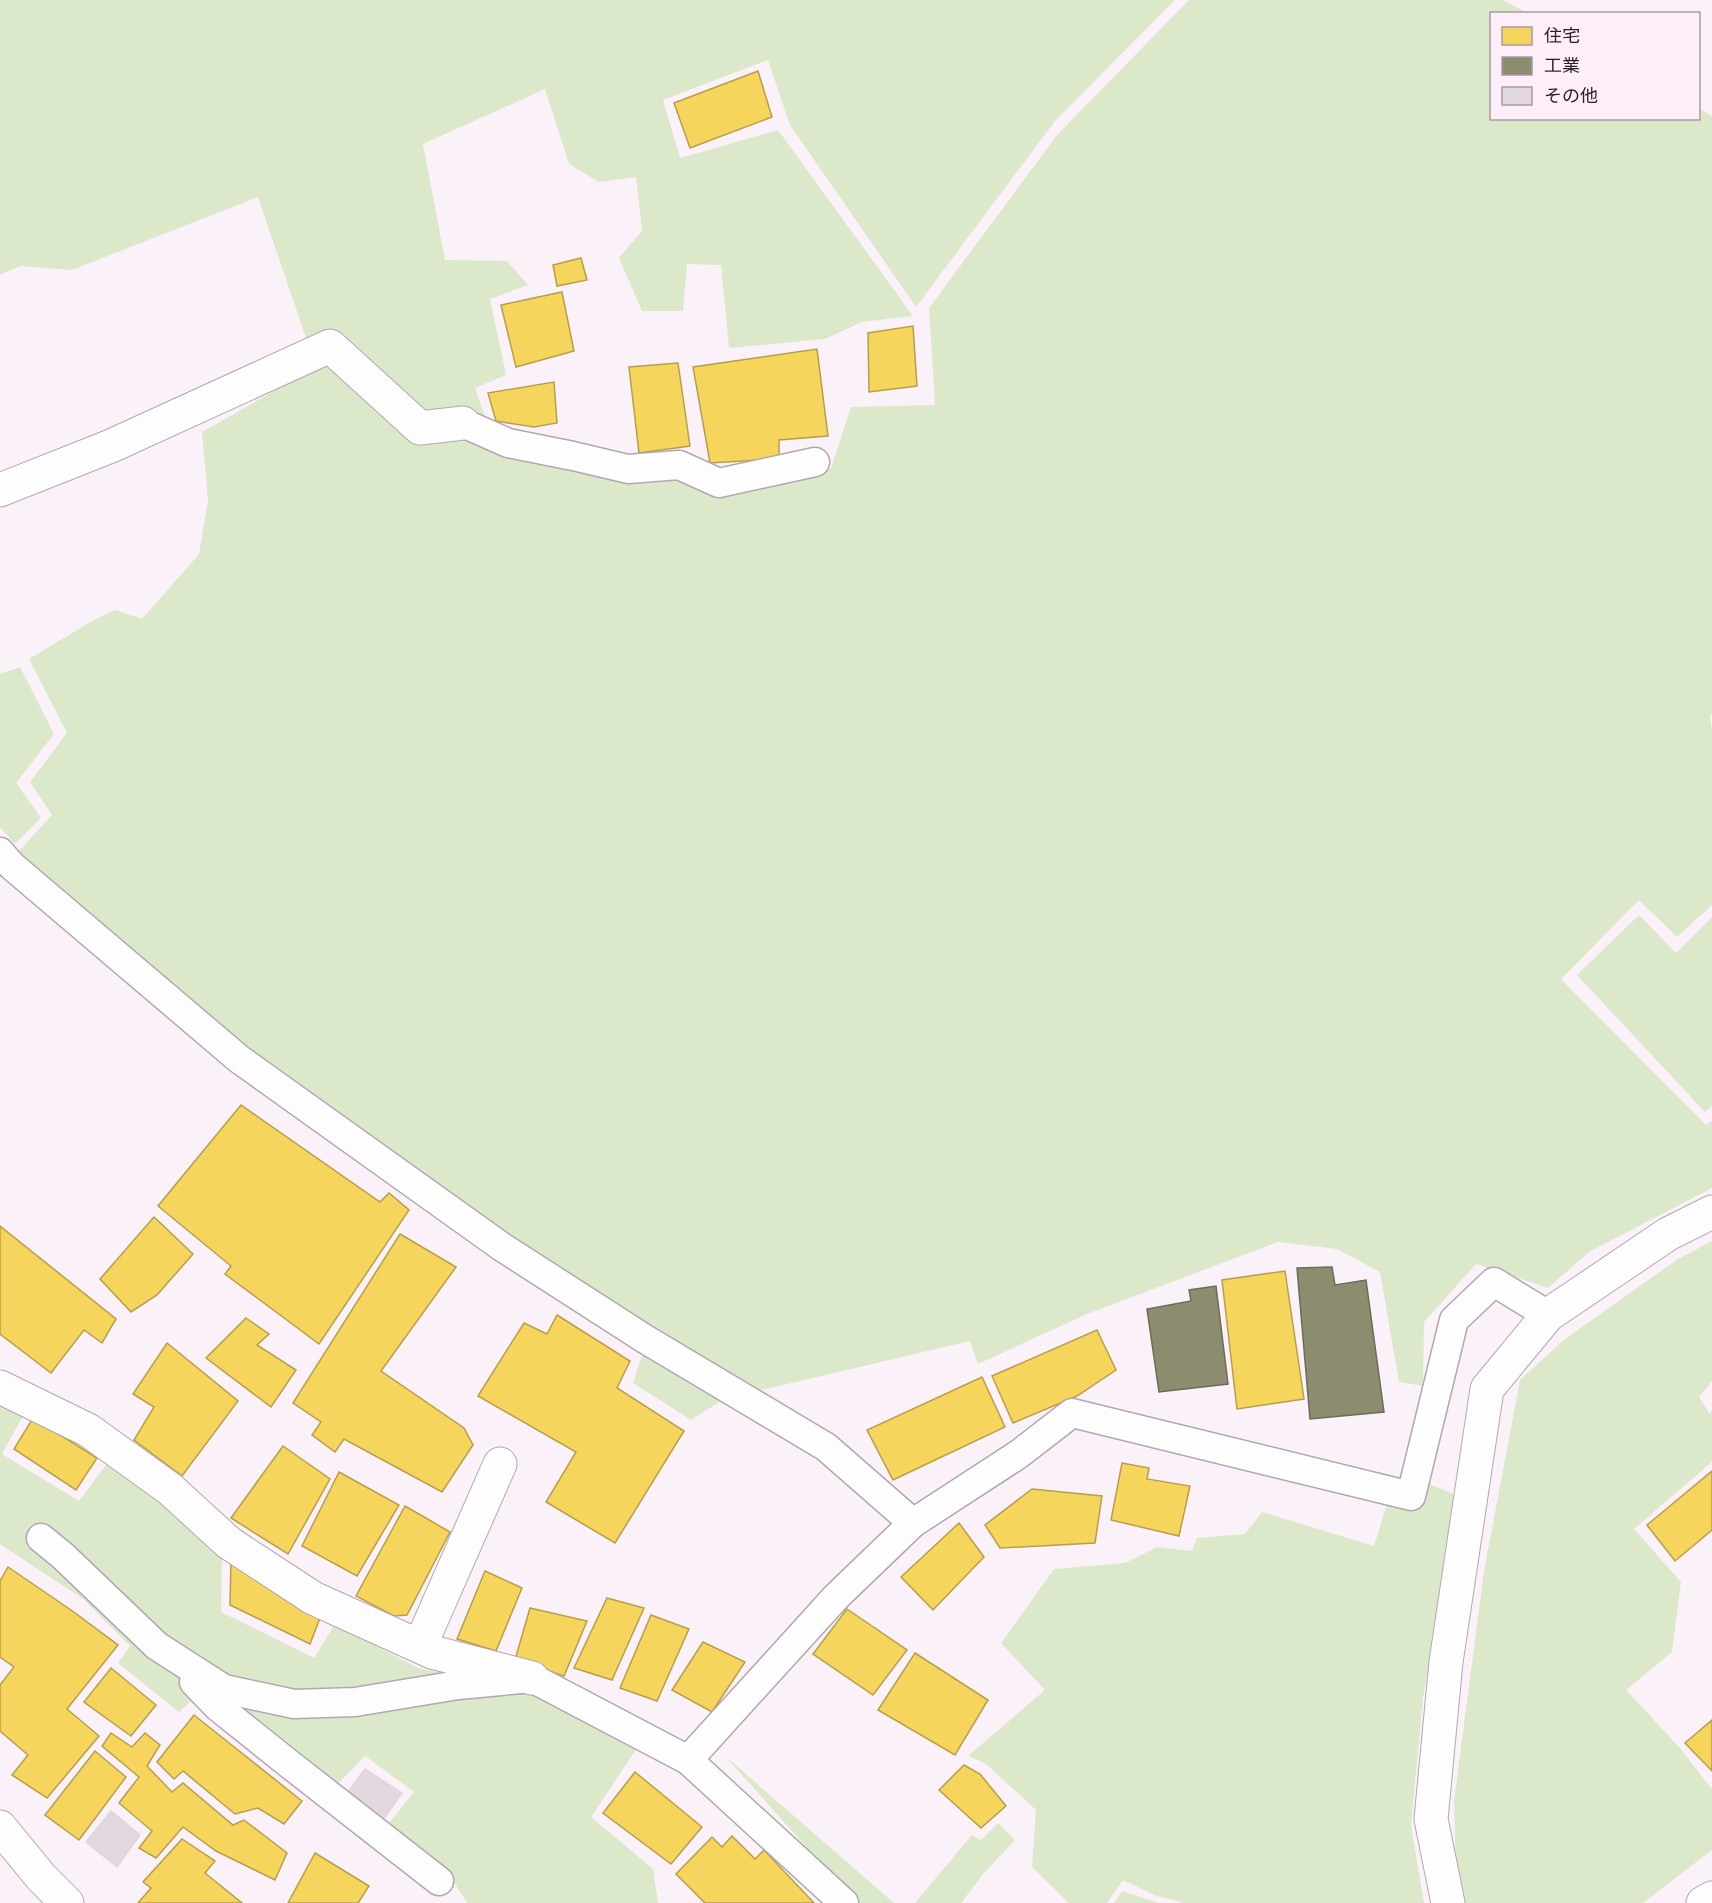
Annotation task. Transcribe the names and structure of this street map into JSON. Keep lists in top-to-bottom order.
{
  "legend": ["住宅", "工業", "その他"]
}
